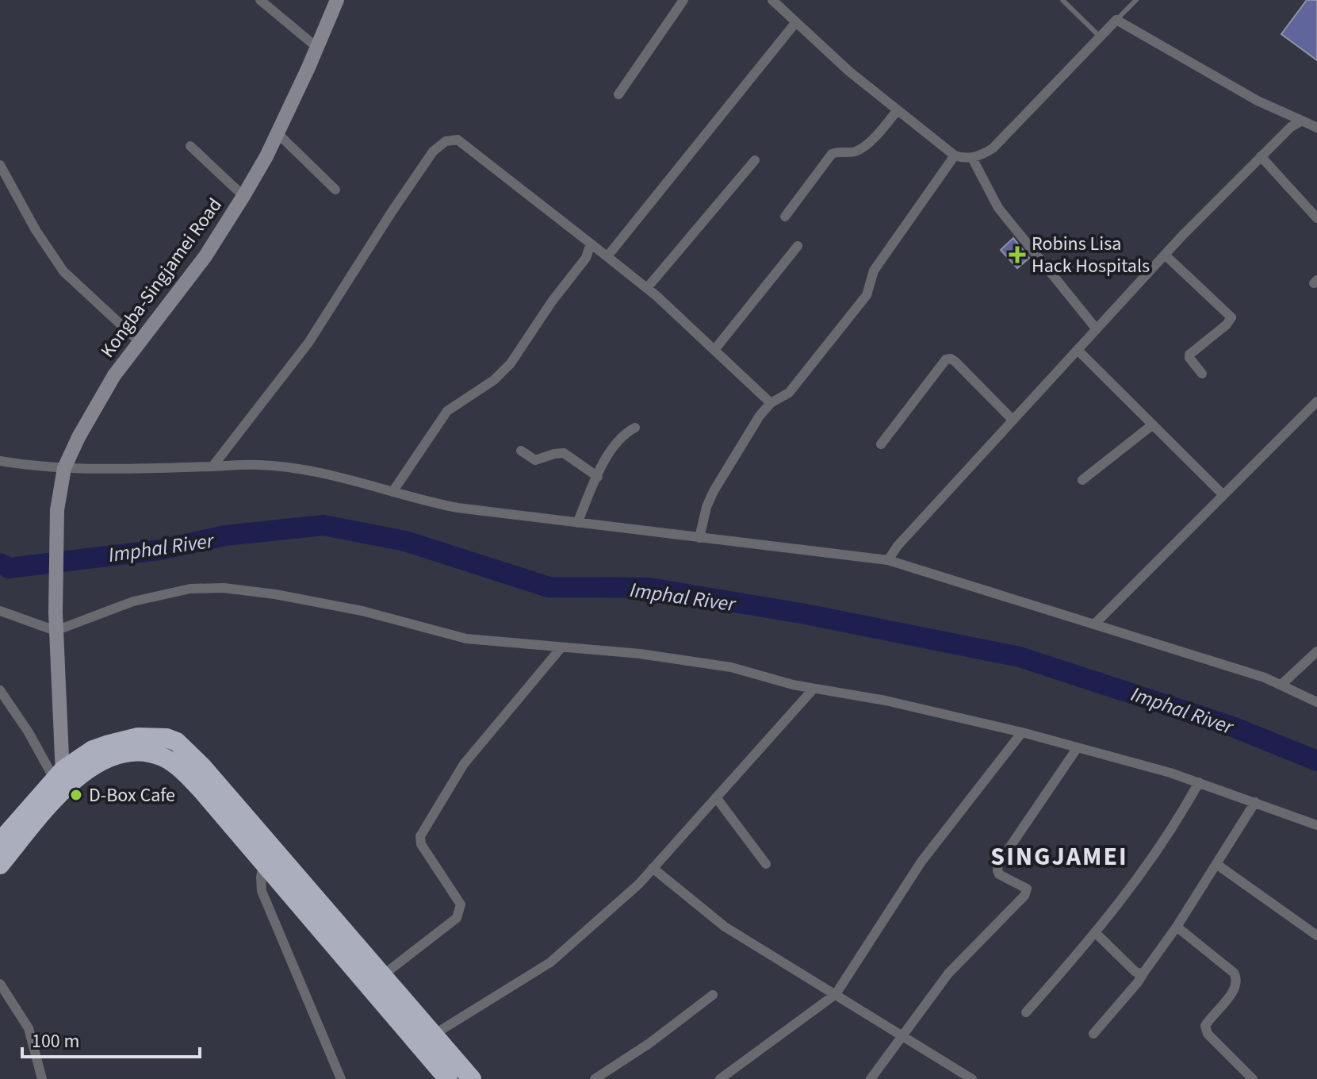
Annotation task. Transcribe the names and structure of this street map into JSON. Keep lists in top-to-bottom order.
{
  "streets": {
    "street": ["Kongba-Singjamei Road"]
  },
  "districts": ["SINGJAMEI"],
  "water": ["Imphal River"],
  "places": {
    "health": ["Robins Lisa Hack Hospitals"],
    "other": ["D-Box Cafe"]
  },
  "scale_bar": "100 m"
}
